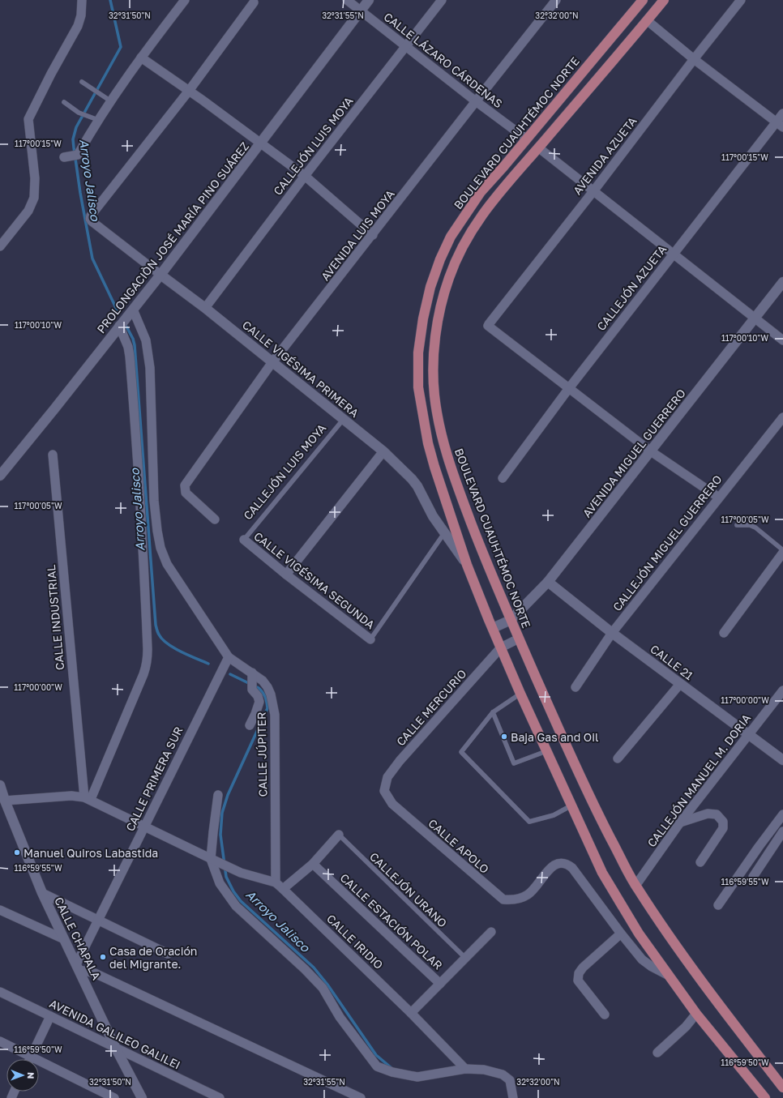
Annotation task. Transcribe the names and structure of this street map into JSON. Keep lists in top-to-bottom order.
{
  "streets": {
    "main road": ["BOULEVARD CUAUHTÉMOC NORTE"],
    "street": [
      "CALLE LÁZARO CÁRDENAS",
      "CALLEJÓN LUIS MOYA",
      "AVENIDA AZUETA",
      "AVENIDA LUIS MOYA",
      "PROLONGACIÒN JOSÉ MARÍA PINO SUÁREZ",
      "CALLEJÓN AZUETA",
      "CALLE VIGÉSIMA PRIMERA",
      "AVENIDA MIGUEL GUERRERO",
      "CALLEJÓN MIGUEL GUERRERO",
      "CALLE VIGÉSIMA SEGUNDA",
      "CALLE INDUSTRIAL",
      "CALLE 21",
      "CALLE MERCURIO",
      "CALLE JÚPITER",
      "CALLE PRIMERA SUR",
      "CALLEJÓN MANUEL M. DORIA",
      "CALLE APOLO",
      "CALLE ESTACIÓN POLAR",
      "CALLE CHAPALA",
      "CALLE IRIDIO",
      "AVENIDA GALILEO GALILEI"
    ],
    "lane": ["CALLEJÓN URANO"]
  },
  "crossings": [
    ["CALLE LÁZARO CÁRDENAS", "BOULEVARD CUAUHTÉMOC NORTE"],
    ["CALLE LÁZARO CÁRDENAS", "CALLEJÓN LUIS MOYA"],
    ["CALLE LÁZARO CÁRDENAS", "AVENIDA LUIS MOYA"],
    ["CALLE LÁZARO CÁRDENAS", "PROLONGACIÒN JOSÉ MARÍA PINO SUÁREZ"],
    ["BOULEVARD CUAUHTÉMOC NORTE", "CALLE VIGÉSIMA PRIMERA"],
    ["BOULEVARD CUAUHTÉMOC NORTE", "AVENIDA MIGUEL GUERRERO"],
    ["BOULEVARD CUAUHTÉMOC NORTE", "CALLE MERCURIO"],
    ["BOULEVARD CUAUHTÉMOC NORTE", "CALLEJÓN MANUEL M. DORIA"],
    ["CALLEJÓN LUIS MOYA", "CALLE VIGÉSIMA PRIMERA"],
    ["CALLEJÓN LUIS MOYA", "CALLE VIGÉSIMA SEGUNDA"],
    ["AVENIDA AZUETA", "CALLEJÓN AZUETA"],
    ["AVENIDA LUIS MOYA", "CALLE VIGÉSIMA PRIMERA"],
    ["PROLONGACIÒN JOSÉ MARÍA PINO SUÁREZ", "CALLE VIGÉSIMA PRIMERA"],
    ["PROLONGACIÒN JOSÉ MARÍA PINO SUÁREZ", "CALLE JÚPITER"],
    ["AVENIDA MIGUEL GUERRERO", "CALLE 21"],
    ["CALLEJÓN MIGUEL GUERRERO", "CALLE 21"],
    ["CALLE INDUSTRIAL", "CALLE IRIDIO"],
    ["CALLE 21", "CALLEJÓN MANUEL M. DORIA"],
    ["CALLE MERCURIO", "CALLE APOLO"],
    ["CALLE JÚPITER", "CALLE PRIMERA SUR"],
    ["CALLE JÚPITER", "CALLE IRIDIO"],
    ["CALLE PRIMERA SUR", "CALLE CHAPALA"],
    ["CALLE PRIMERA SUR", "CALLE IRIDIO"],
    ["CALLE CHAPALA", "AVENIDA GALILEO GALILEI"]
  ],
  "water": ["Arroyo Jalisco"],
  "places": ["Baja Gas and Oil", "Manuel Quiros Labastida", "Casa de Oración del Migrante."],
  "north": "right",
  "coordinates": [
    "32°31'50\"N",
    "32°31'55\"N",
    "32°32'00\"N",
    "117°00'15\"W",
    "117°00'10\"W",
    "117°00'05\"W",
    "117°00'00\"W",
    "116°59'55\"W",
    "116°59'50\"W"
  ]
}
